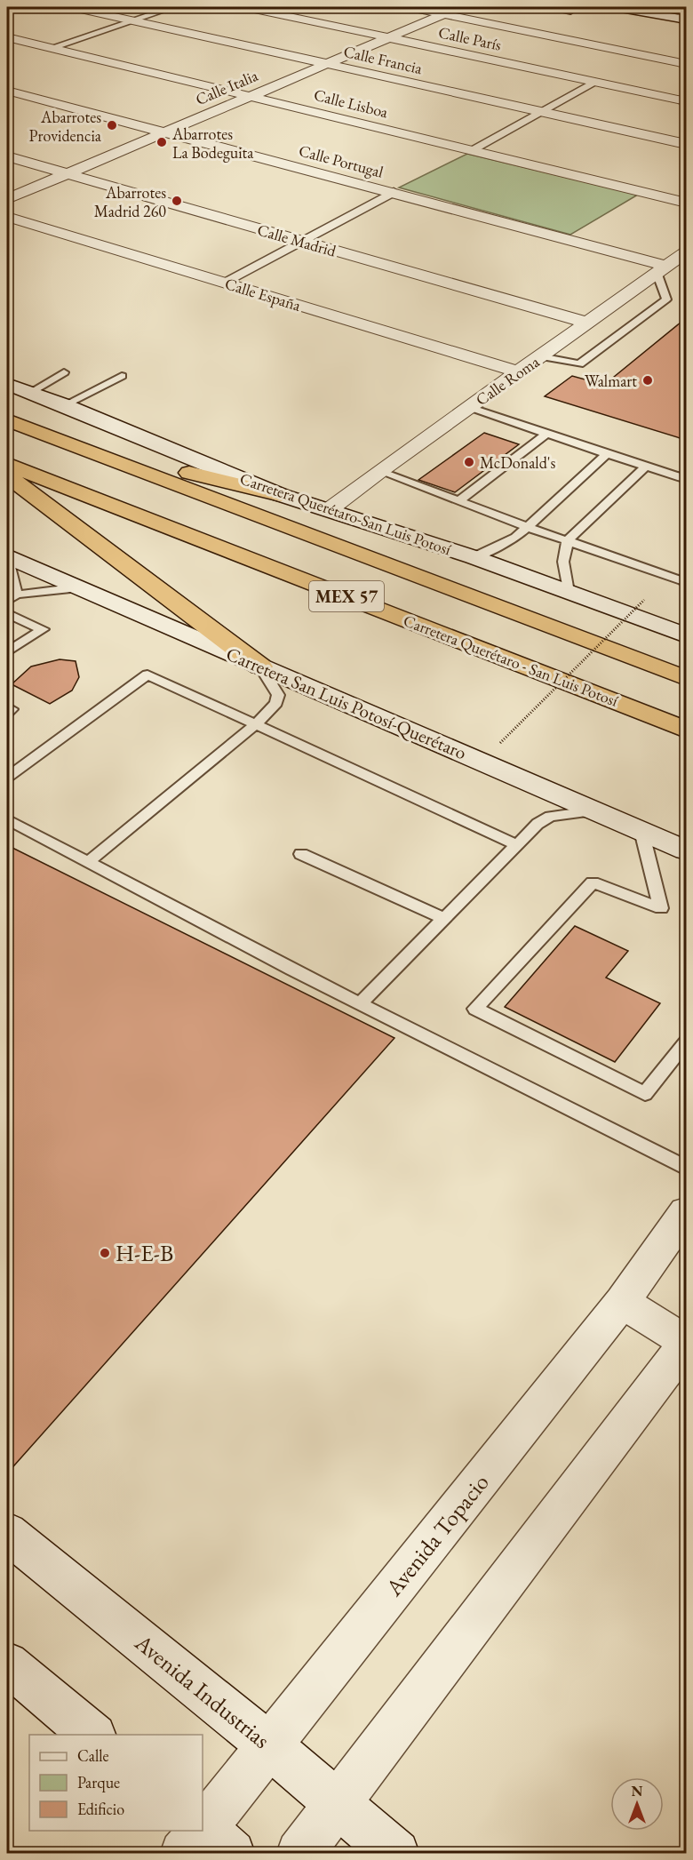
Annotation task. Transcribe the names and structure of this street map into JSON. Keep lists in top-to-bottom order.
{
  "streets": {
    "highway": ["MEX 57", "Carretera Querétaro - San Luis Potosí"],
    "main road": [
      "Carretera Querétaro-San Luis Potosí",
      "Carretera San Luis Potosí-Querétaro",
      "Avenida Topacio",
      "Avenida Industrias"
    ],
    "street": [
      "Calle París",
      "Calle Francia",
      "Calle Italia",
      "Calle Lisboa",
      "Calle Portugal",
      "Calle Madrid",
      "Calle España",
      "Calle Roma"
    ]
  },
  "crossings": [
    ["Calle París", "Calle Italia"],
    ["Calle Francia", "Calle Italia"],
    ["Calle Italia", "Calle Lisboa"],
    ["Calle Italia", "Calle Portugal"],
    ["Calle Italia", "Calle Madrid"],
    ["Calle Portugal", "Calle Roma"],
    ["Calle Madrid", "Calle Roma"],
    ["Calle España", "Calle Roma"],
    ["Calle Roma", "Carretera Querétaro-San Luis Potosí"],
    ["Avenida Topacio", "Avenida Industrias"]
  ],
  "places": [
    "Abarrotes Providencia",
    "Abarrotes La Bodeguita",
    "Abarrotes Madrid 260",
    "Walmart",
    "McDonald's",
    "H-E-B"
  ],
  "legend": ["Calle", "Parque", "Edificio"],
  "north": "top"
}
